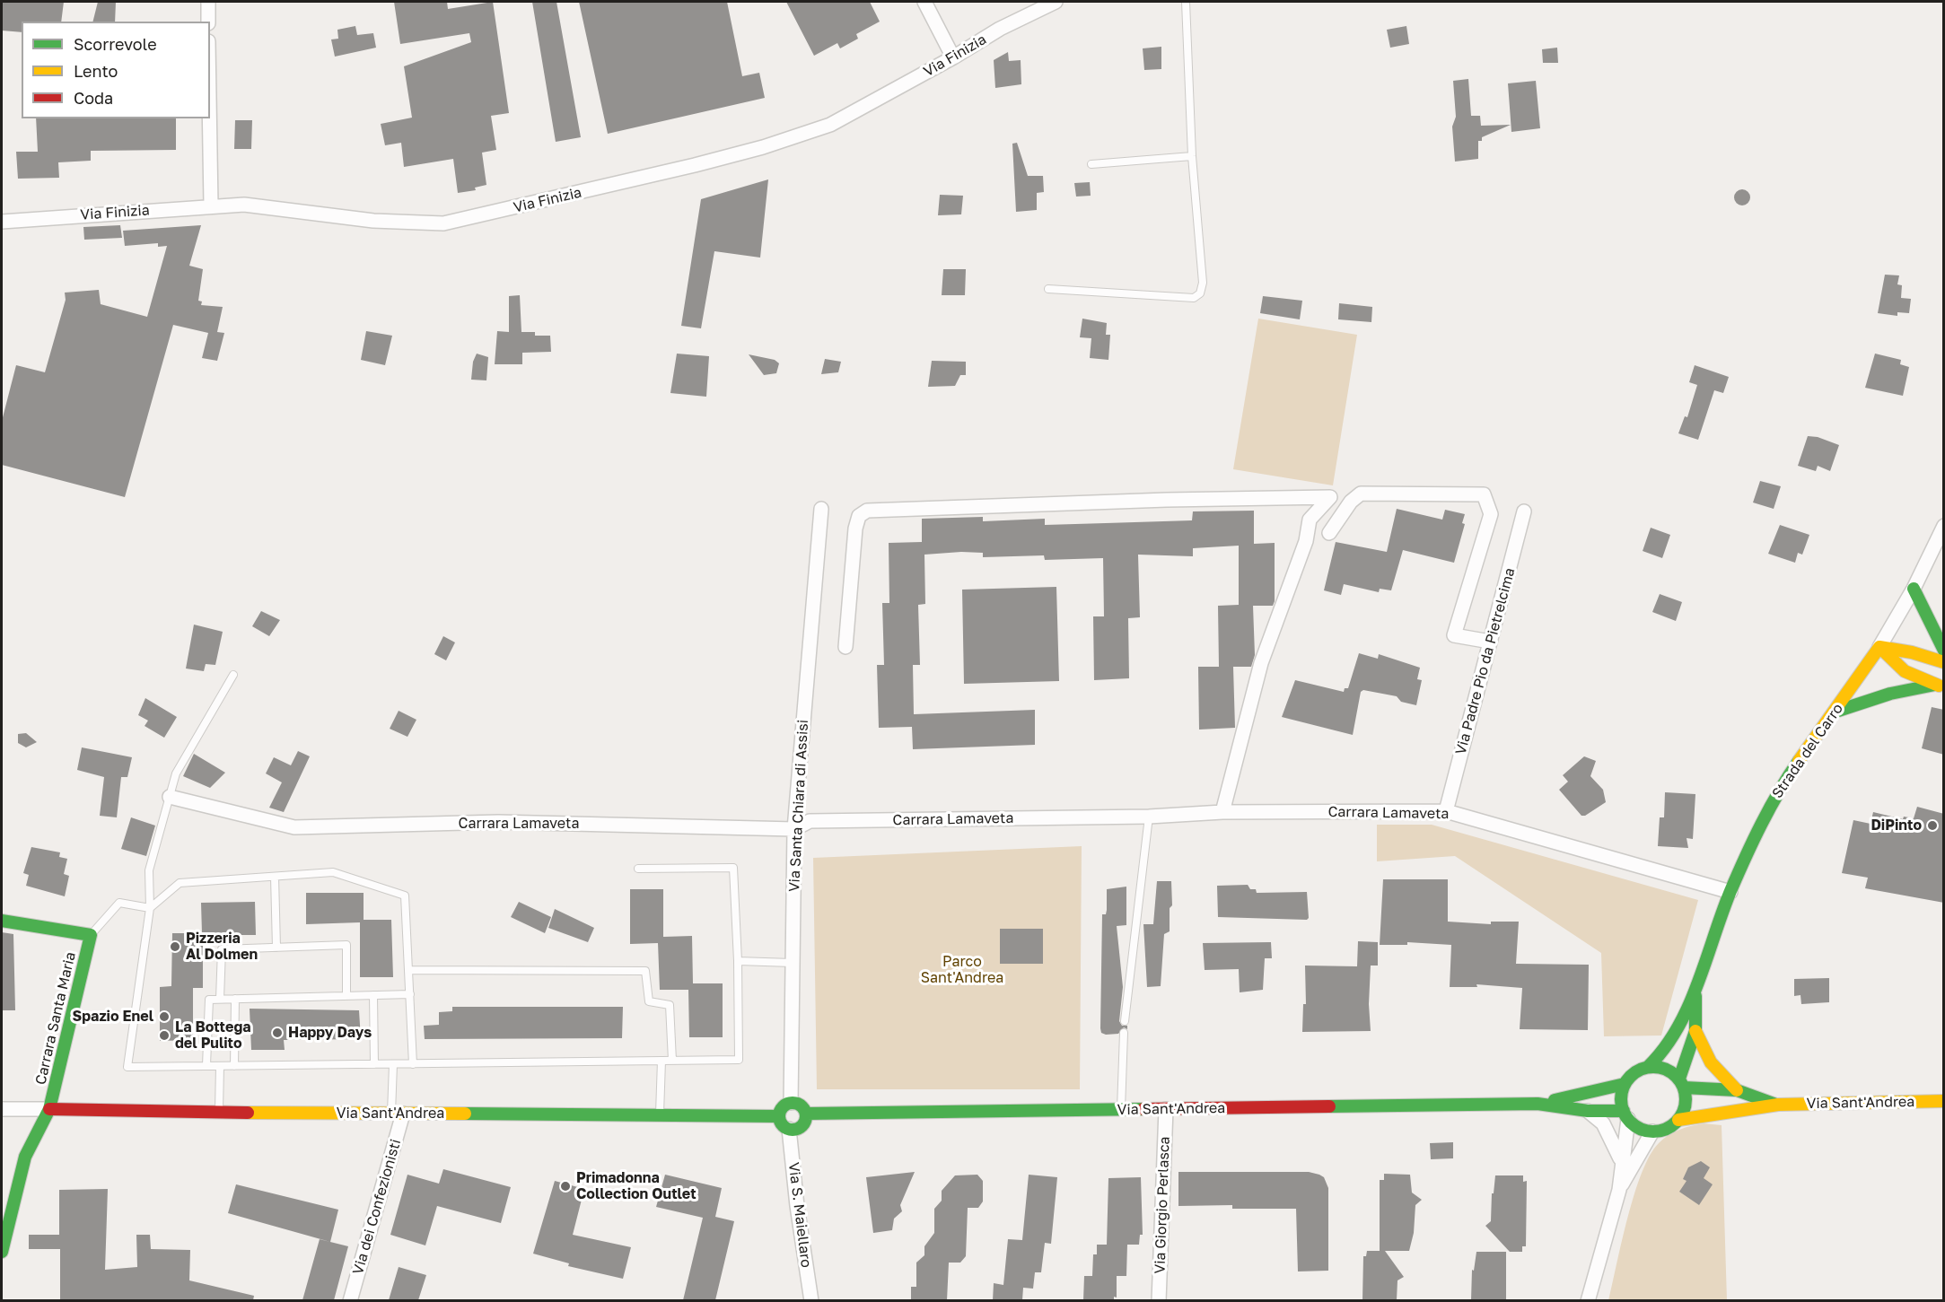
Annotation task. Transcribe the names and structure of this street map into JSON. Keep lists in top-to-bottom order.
{
  "streets": {
    "main road": ["Strada del Carro", "Carrara Santa Maria", "Via Sant'Andrea"],
    "street": [
      "Via Finizia",
      "Via Padre Pio da Pietrelcima",
      "Via Santa Chiara di Assisi",
      "Carrara Lamaveta",
      "Via Giorgio Perlasca",
      "Via dei Confezionisti",
      "Via S. Maiellaro"
    ]
  },
  "crossings": [
    ["Via Padre Pio da Pietrelcima", "Carrara Lamaveta"],
    ["Strada del Carro", "Carrara Lamaveta"],
    ["Strada del Carro", "Via Sant'Andrea"],
    ["Via Santa Chiara di Assisi", "Carrara Lamaveta"],
    ["Via Santa Chiara di Assisi", "Via Sant'Andrea"],
    ["Via Santa Chiara di Assisi", "Via S. Maiellaro"],
    ["Carrara Santa Maria", "Via Sant'Andrea"],
    ["Via Sant'Andrea", "Via Giorgio Perlasca"],
    ["Via Sant'Andrea", "Via dei Confezionisti"],
    ["Via Sant'Andrea", "Via S. Maiellaro"]
  ],
  "parks": ["Parco Sant'Andrea"],
  "places": [
    "DiPinto",
    "Pizzeria Al Dolmen",
    "Spazio Enel",
    "Happy Days",
    "La Bottega del Pulito",
    "Primadonna Collection Outlet"
  ],
  "legend": ["Scorrevole", "Lento", "Coda"]
}
